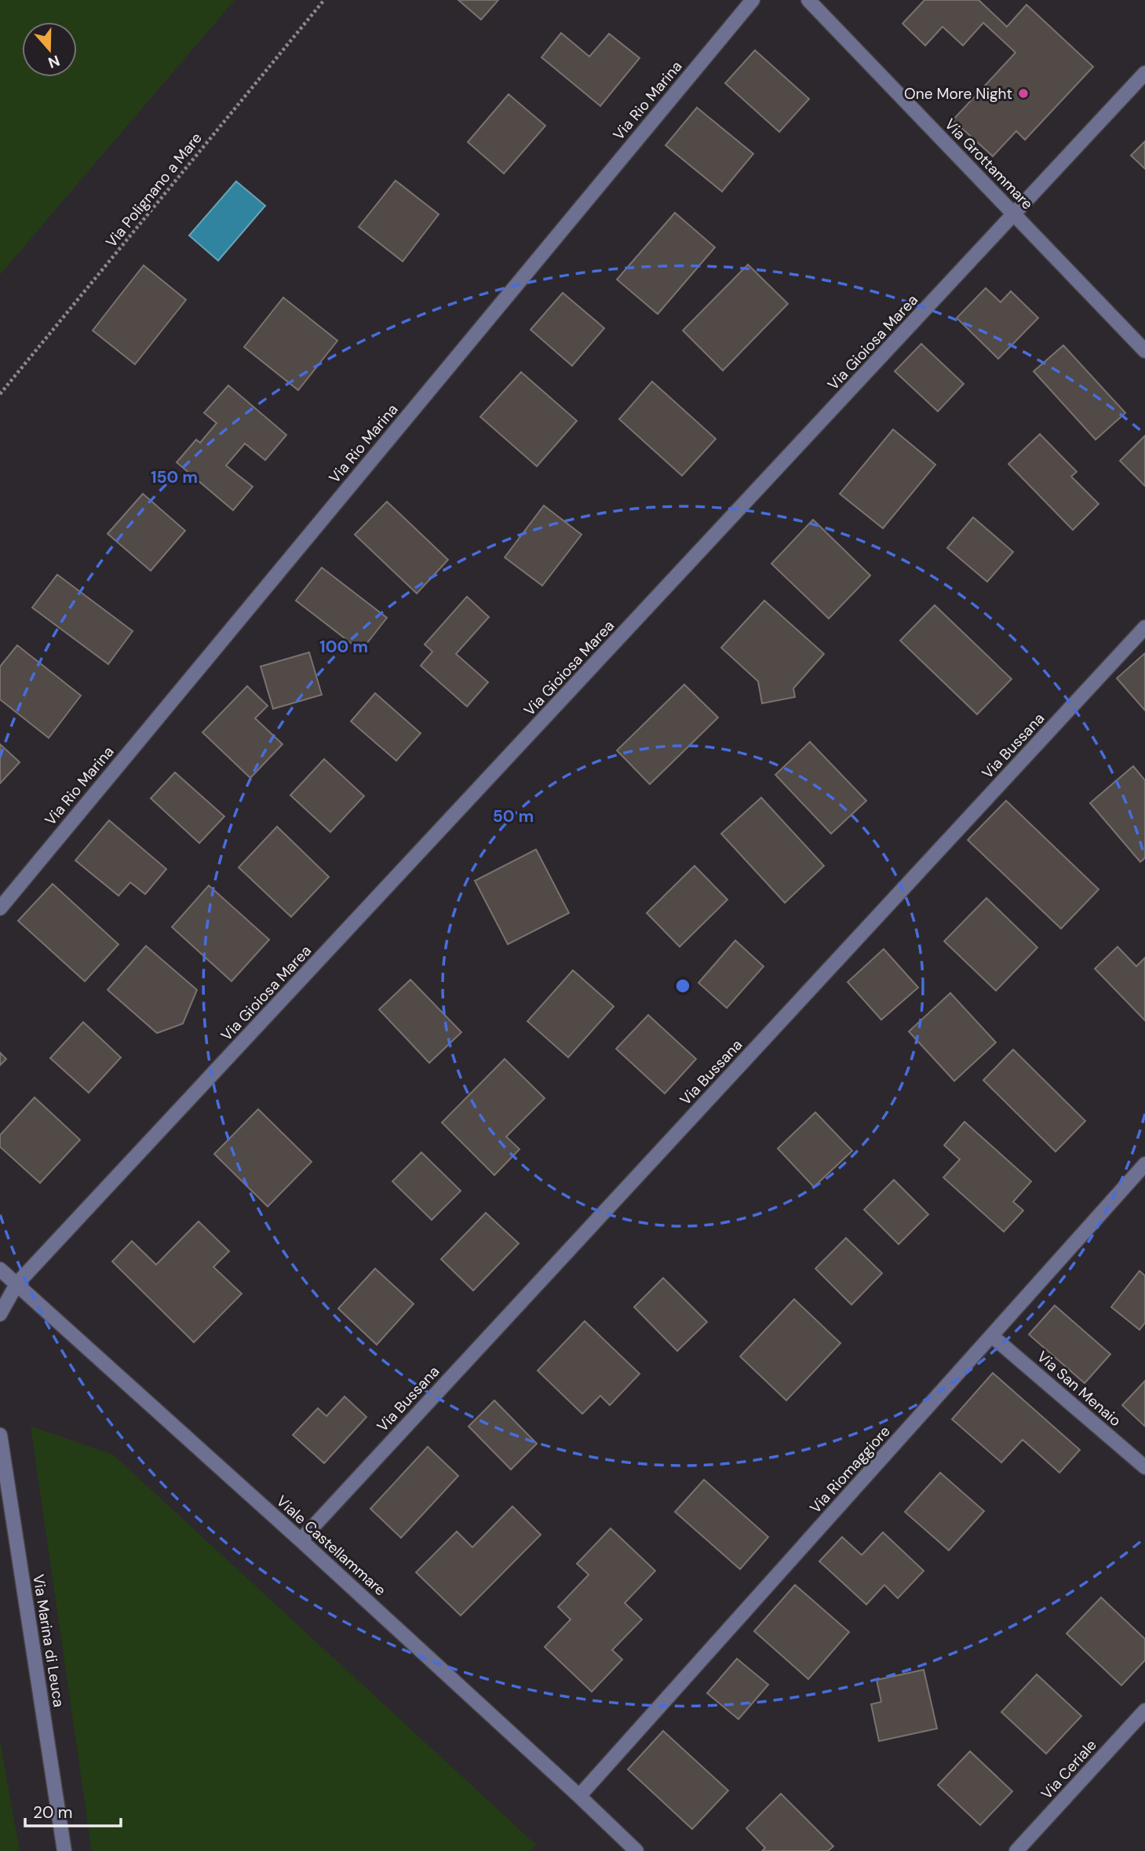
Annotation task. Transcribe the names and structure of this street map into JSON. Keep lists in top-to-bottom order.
{
  "streets": {
    "street": [
      "Via Rio Marina",
      "Via Grottammare",
      "Via Gioiosa Marea",
      "Via Bussana",
      "Via San Menaio",
      "Via Riomaggiore",
      "Viale Castellammare",
      "Via Marina di Leuca",
      "Via Ceriale"
    ],
    "path": ["Via Polignano a Mare"]
  },
  "crossings": [
    ["Via Grottammare", "Via Gioiosa Marea"],
    ["Via Gioiosa Marea", "Viale Castellammare"],
    ["Via Bussana", "Viale Castellammare"],
    ["Via San Menaio", "Via Riomaggiore"],
    ["Via Riomaggiore", "Viale Castellammare"]
  ],
  "places": ["One More Night"],
  "scale_bar": "20 m",
  "north": "bottom",
  "rings": ["150 m", "100 m", "50 m"]
}
